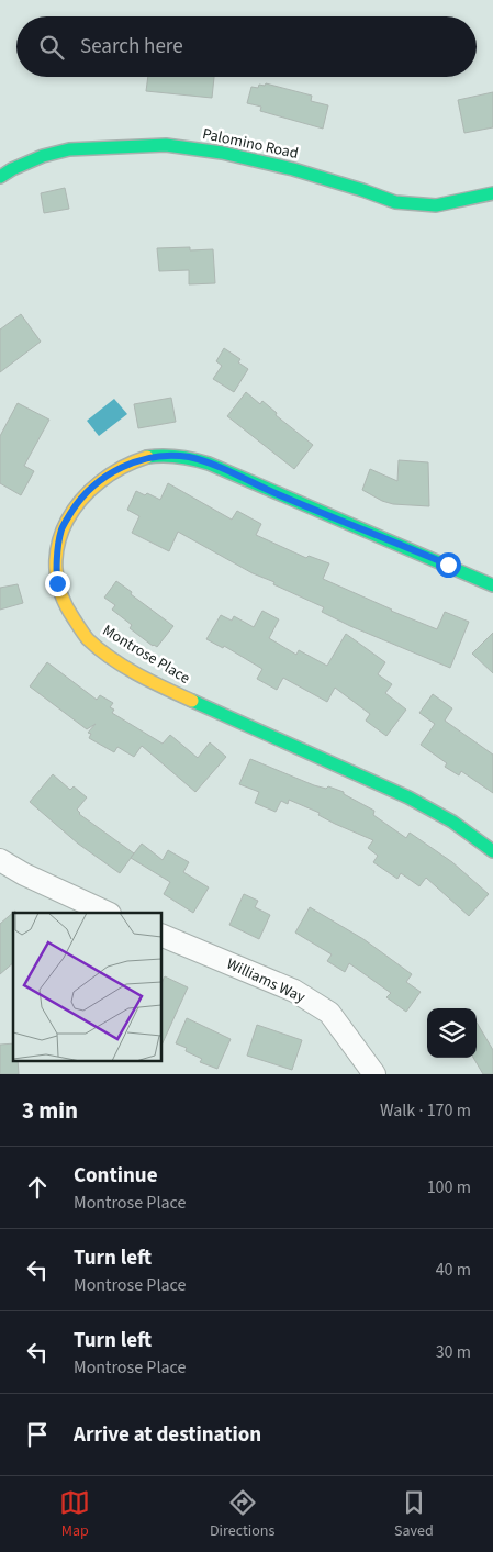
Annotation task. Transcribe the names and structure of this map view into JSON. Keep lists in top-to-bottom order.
{
  "streets": {
    "street": ["Palomino Road", "Montrose Place", "Williams Way"]
  },
  "page": {
    "search": "Search here",
    "heading": ["3 min", "Walk · 170 m"],
    "list": [
      ["Continue", "Montrose Place", "100 m"],
      ["Turn left", "Montrose Place", "40 m"],
      ["Turn left", "Montrose Place", "30 m"],
      "Arrive at destination"
    ],
    "nav": ["Map", "Directions", "Saved"]
  }
}
